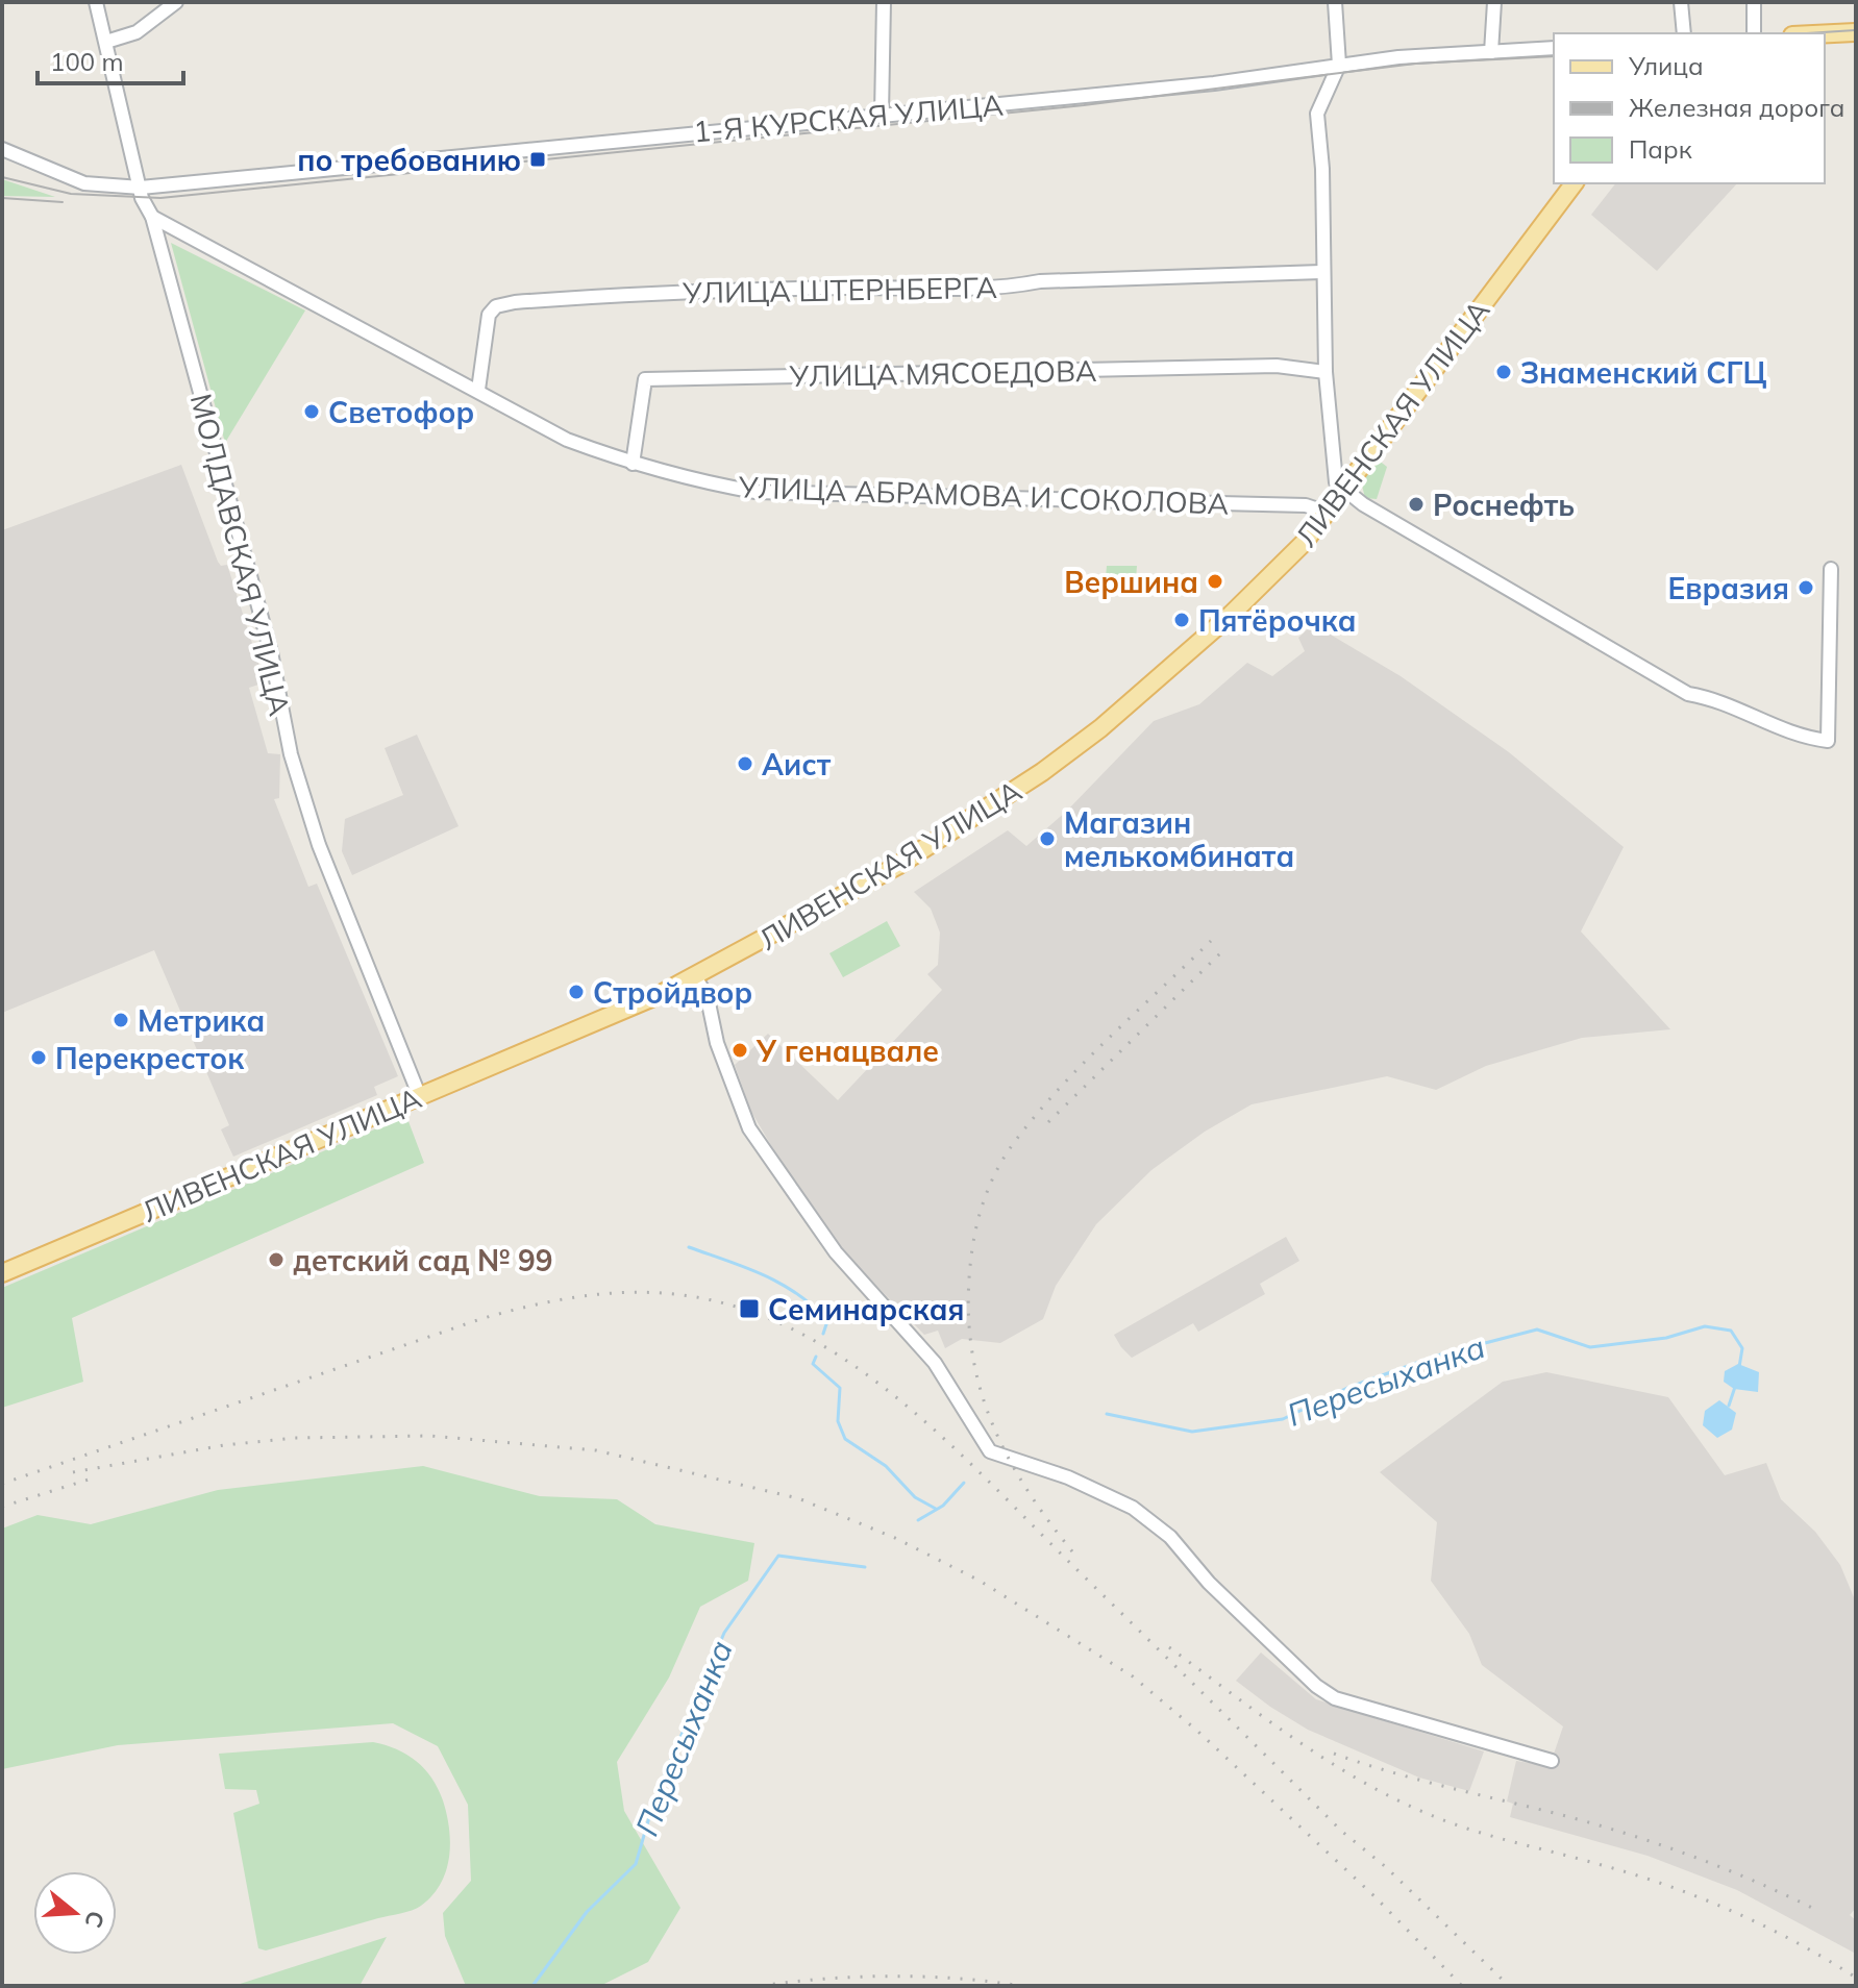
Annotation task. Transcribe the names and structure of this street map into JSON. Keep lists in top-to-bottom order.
{
  "streets": {
    "main road": ["ЛИВЕНСКАЯ УЛИЦА"],
    "street": [
      "1-Я КУРСКАЯ УЛИЦА",
      "УЛИЦА ШТЕРНБЕРГА",
      "УЛИЦА МЯСОЕДОВА",
      "УЛИЦА АБРАМОВА И СОКОЛОВА",
      "МОЛДАВСКАЯ УЛИЦА"
    ]
  },
  "crossings": [
    ["1-Я КУРСКАЯ УЛИЦА", "МОЛДАВСКАЯ УЛИЦА"],
    ["УЛИЦА ШТЕРНБЕРГА", "УЛИЦА АБРАМОВА И СОКОЛОВА"],
    ["УЛИЦА МЯСОЕДОВА", "УЛИЦА АБРАМОВА И СОКОЛОВА"],
    ["ЛИВЕНСКАЯ УЛИЦА", "УЛИЦА АБРАМОВА И СОКОЛОВА"],
    ["ЛИВЕНСКАЯ УЛИЦА", "МОЛДАВСКАЯ УЛИЦА"],
    ["УЛИЦА АБРАМОВА И СОКОЛОВА", "МОЛДАВСКАЯ УЛИЦА"]
  ],
  "water": ["Пересыханка"],
  "places": {
    "transit": ["по требованию", "Семинарская"],
    "other": [
      "Знаменский СГЦ",
      "Светофор",
      "Роснефть",
      "Вершина",
      "Евразия",
      "Пятёрочка",
      "Аист",
      "Магазин мелькомбината",
      "Стройдвор",
      "Метрика",
      "У генацвале",
      "Перекресток",
      "детский сад № 99"
    ]
  },
  "legend": ["Улица", "Железная дорога", "Парк"],
  "scale_bar": "100 m",
  "north": "right"
}
